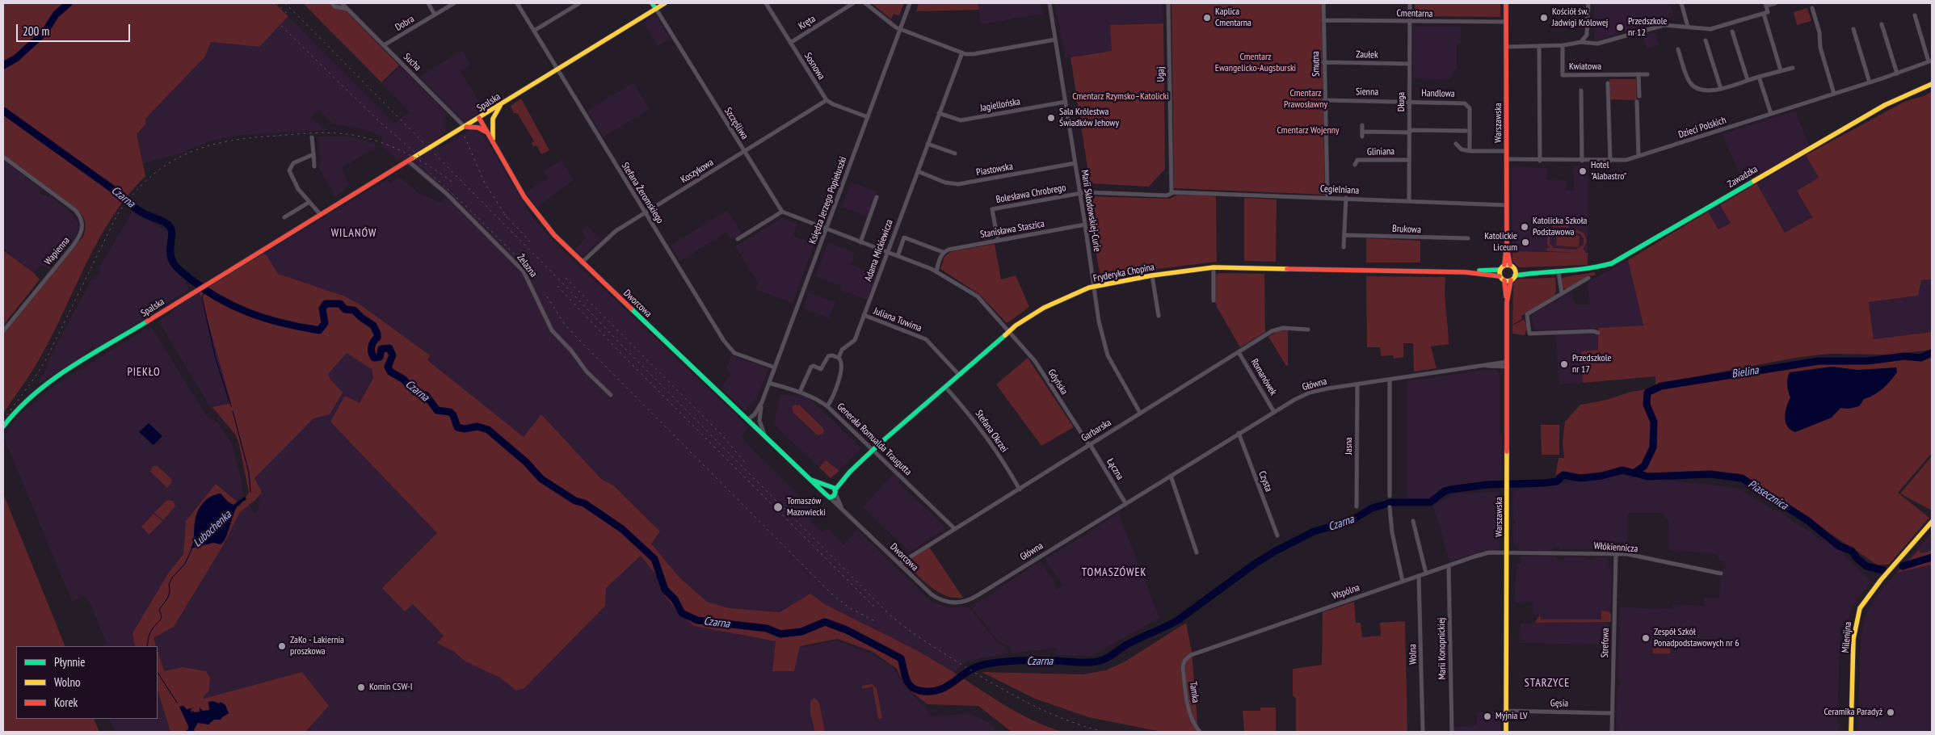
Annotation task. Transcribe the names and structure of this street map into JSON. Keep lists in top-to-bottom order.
{
  "streets": {
    "street": [
      "Cmentarna",
      "Kręta",
      "Dobra",
      "Zaułek",
      "Sucha",
      "Smutna",
      "Sosnowa",
      "Kwiatowa",
      "Ugaj",
      "Sienna",
      "Handlowa",
      "Długa",
      "Spalska",
      "Jagiellońska",
      "Warszawska",
      "Szczęśliwa",
      "Dzieci Polskich",
      "Gliniana",
      "Piastowska",
      "Koszykowa",
      "Zawadzka",
      "Cegielniana",
      "Stefana Żeromskiego",
      "Bolesława Chrobrego",
      "Księdza Jerzego Popiełuszki",
      "Marii Skłodowskiej-Curie",
      "Stanisława Staszica",
      "Brukowa",
      "Adama Mickiewicza",
      "Wapienna",
      "Żelazna",
      "Fryderyka Chopina",
      "Dworcowa",
      "Juliana Tuwima",
      "Romanówek",
      "Gdyńska",
      "Główna",
      "Garbarska",
      "Stefana Okrzei",
      "Generała Romualda Traugutta",
      "Jasna",
      "Łączna",
      "Czysta",
      "Włókiennicza",
      "Wspólna",
      "Milenijna",
      "Strefowa",
      "Marii Konopnickiej",
      "Wolna",
      "Tamka",
      "Gęsia"
    ]
  },
  "crossings": [
    ["Cmentarna", "Smutna"],
    ["Cmentarna", "Długa"],
    ["Cmentarna", "Warszawska"],
    ["Kręta", "Sosnowa"],
    ["Dobra", "Sucha"],
    ["Zaułek", "Smutna"],
    ["Zaułek", "Długa"],
    ["Sucha", "Spalska"],
    ["Smutna", "Sienna"],
    ["Smutna", "Cegielniana"],
    ["Sosnowa", "Koszykowa"],
    ["Ugaj", "Cegielniana"],
    ["Sienna", "Handlowa"],
    ["Sienna", "Długa"],
    ["Handlowa", "Długa"],
    ["Długa", "Gliniana"],
    ["Długa", "Cegielniana"],
    ["Spalska", "Szczęśliwa"],
    ["Spalska", "Stefana Żeromskiego"],
    ["Spalska", "Żelazna"],
    ["Spalska", "Dworcowa"],
    ["Jagiellońska", "Marii Skłodowskiej-Curie"],
    ["Jagiellońska", "Adama Mickiewicza"],
    ["Warszawska", "Dzieci Polskich"],
    ["Warszawska", "Zawadzka"],
    ["Warszawska", "Cegielniana"],
    ["Warszawska", "Fryderyka Chopina"],
    ["Warszawska", "Główna"],
    ["Warszawska", "Włókiennicza"],
    ["Warszawska", "Wspólna"],
    ["Warszawska", "Gęsia"],
    ["Szczęśliwa", "Koszykowa"],
    ["Piastowska", "Marii Skłodowskiej-Curie"],
    ["Piastowska", "Adama Mickiewicza"],
    ["Koszykowa", "Stefana Żeromskiego"],
    ["Koszykowa", "Dworcowa"],
    ["Zawadzka", "Fryderyka Chopina"],
    ["Cegielniana", "Bolesława Chrobrego"],
    ["Cegielniana", "Marii Skłodowskiej-Curie"],
    ["Stefana Żeromskiego", "Księdza Jerzego Popiełuszki"],
    ["Bolesława Chrobrego", "Marii Skłodowskiej-Curie"],
    ["Bolesława Chrobrego", "Stanisława Staszica"],
    ["Księdza Jerzego Popiełuszki", "Dworcowa"],
    ["Księdza Jerzego Popiełuszki", "Gdyńska"],
    ["Księdza Jerzego Popiełuszki", "Generała Romualda Traugutta"],
    ["Marii Skłodowskiej-Curie", "Stanisława Staszica"],
    ["Marii Skłodowskiej-Curie", "Fryderyka Chopina"],
    ["Marii Skłodowskiej-Curie", "Garbarska"],
    ["Adama Mickiewicza", "Juliana Tuwima"],
    ["Adama Mickiewicza", "Gdyńska"],
    ["Adama Mickiewicza", "Generała Romualda Traugutta"],
    ["Fryderyka Chopina", "Dworcowa"],
    ["Fryderyka Chopina", "Juliana Tuwima"],
    ["Fryderyka Chopina", "Gdyńska"],
    ["Fryderyka Chopina", "Stefana Okrzei"],
    ["Fryderyka Chopina", "Generała Romualda Traugutta"],
    ["Dworcowa", "Główna"],
    ["Dworcowa", "Garbarska"],
    ["Romanówek", "Główna"],
    ["Romanówek", "Garbarska"],
    ["Gdyńska", "Garbarska"],
    ["Gdyńska", "Łączna"],
    ["Główna", "Jasna"],
    ["Główna", "Łączna"],
    ["Główna", "Czysta"],
    ["Garbarska", "Stefana Okrzei"],
    ["Garbarska", "Generała Romualda Traugutta"],
    ["Garbarska", "Łączna"],
    ["Włókiennicza", "Wspólna"],
    ["Włókiennicza", "Strefowa"],
    ["Wspólna", "Marii Konopnickiej"],
    ["Wspólna", "Wolna"],
    ["Wspólna", "Tamka"],
    ["Strefowa", "Gęsia"]
  ],
  "districts": [
    "WILANÓW",
    "PIEKŁO",
    "TOMASZÓWEK",
    "STARZYCE"
  ],
  "water": [
    "Czarna",
    "Bielina",
    "Piasecznica",
    "Lubochenka"
  ],
  "parks": [
    "Cmentarz Ewangelicko-Augsburski",
    "Cmentarz Prawosławny",
    "Cmentarz Rzymsko–Katolicki",
    "Cmentarz Wojenny"
  ],
  "places": [
    "Kaplica Cmentarna",
    "Kościół św. Jadwigi Królowej",
    "Przedszkole nr 12",
    "Sala Królestwa Świadków Jehowy",
    "Hotel \"Alabastro\"",
    "Katolicka Szkoła Podstawowa",
    "Katolickie Liceum",
    "Przedszkole nr 17",
    "Tomaszów Mazowiecki",
    "Zespół Szkół Ponadpodstawowych nr 6",
    "ZaKo - Lakiernia proszkowa",
    "Komin CSW-I",
    "Ceramika Paradyż",
    "Myjnia LV"
  ],
  "legend": ["Płynnie", "Wolno", "Korek"],
  "scale_bar": "200 m"
}
